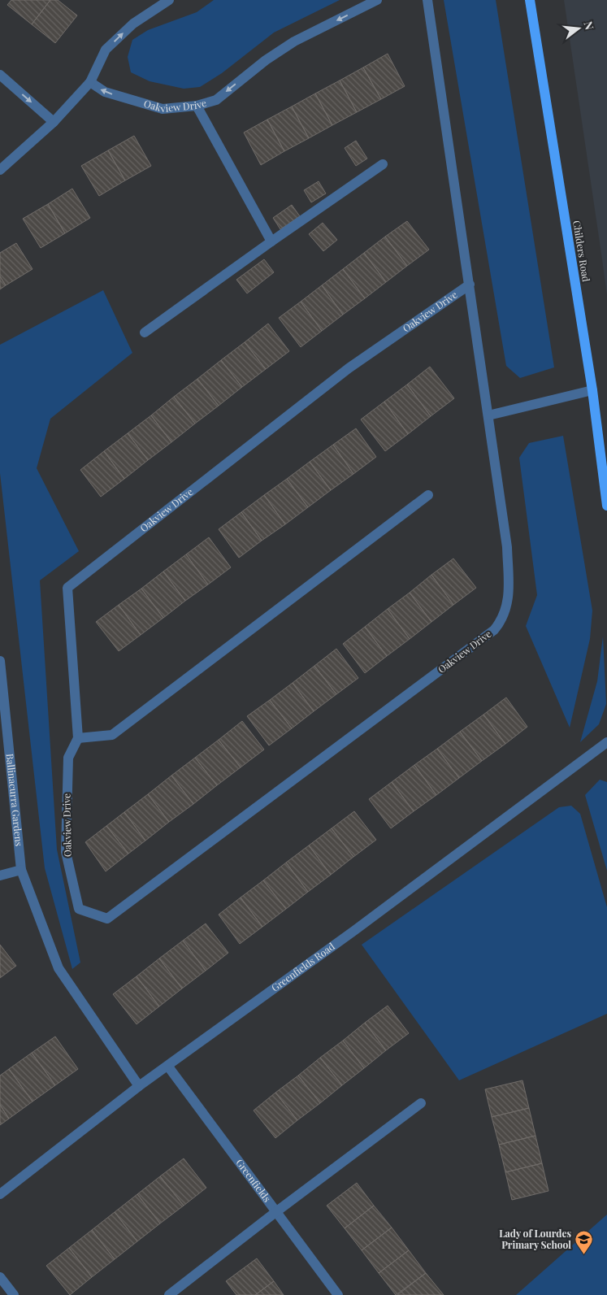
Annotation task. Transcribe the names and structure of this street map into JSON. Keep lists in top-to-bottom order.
{
  "streets": {
    "main road": ["Childers Road"],
    "street": [
      "Oakview Drive",
      "Ballinacurra Gardens",
      "Greenfields Road",
      "Greenfields"
    ]
  },
  "crossings": [
    ["Ballinacurra Gardens", "Greenfields Road"],
    ["Greenfields Road", "Greenfields"]
  ],
  "places": {
    "school or university": ["Lady of Lourdes Primary School"]
  },
  "north": "right"
}
